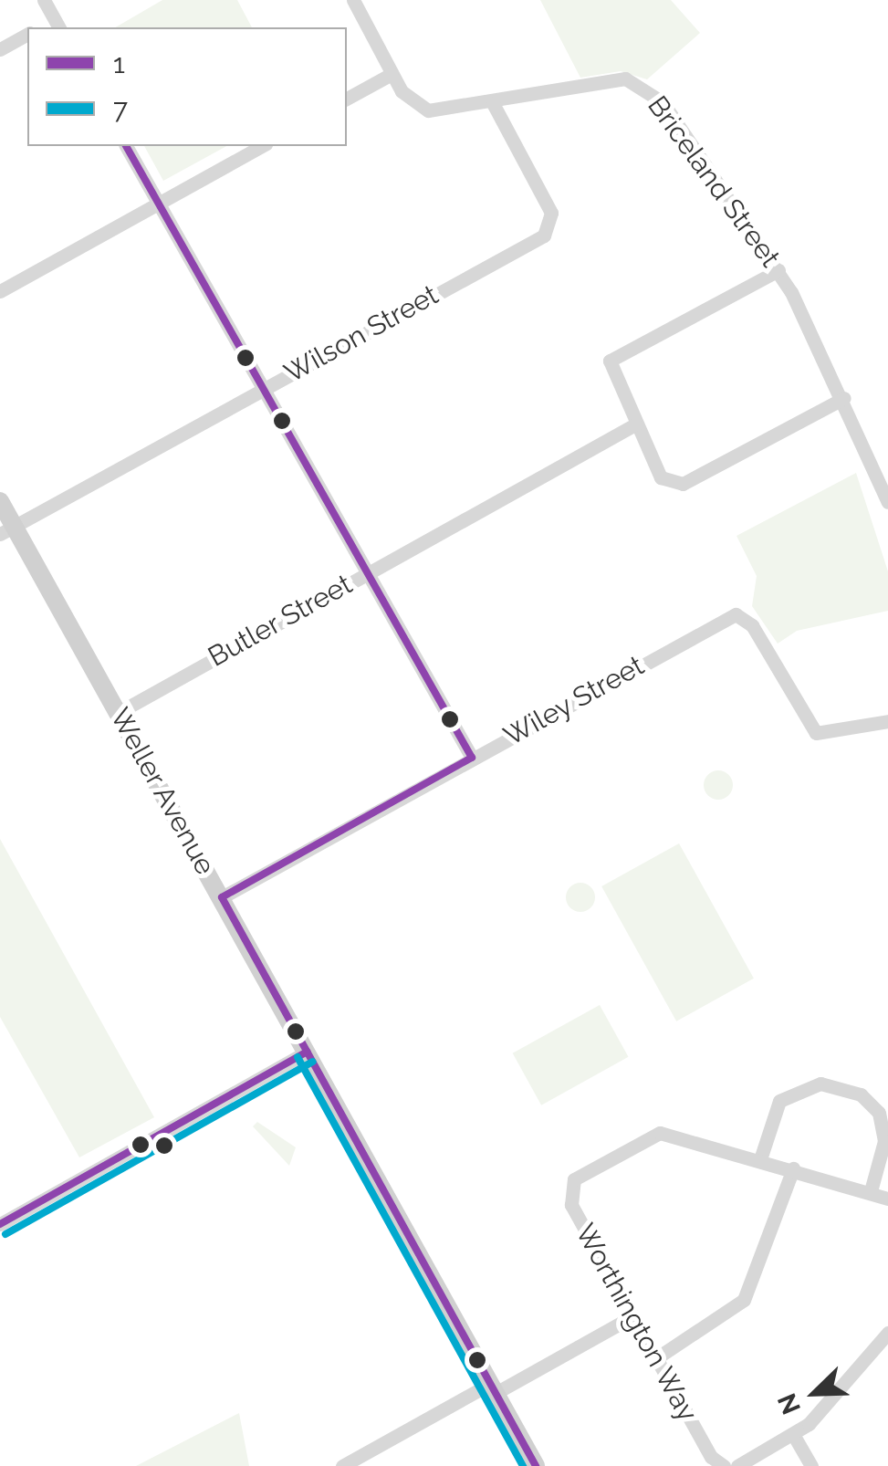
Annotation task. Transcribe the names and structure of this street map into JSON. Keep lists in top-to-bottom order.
{
  "streets": {
    "street": [
      "Briceland Street",
      "Wilson Street",
      "Butler Street",
      "Wiley Street",
      "Weller Avenue",
      "Worthington Way"
    ]
  },
  "crossings": [
    ["Briceland Street", "Wilson Street"],
    ["Wilson Street", "Weller Avenue"],
    ["Butler Street", "Weller Avenue"],
    ["Wiley Street", "Weller Avenue"]
  ],
  "lines": ["transit line 1", "transit line 7"],
  "legend": ["1", "7"],
  "north": "bottom left"
}
